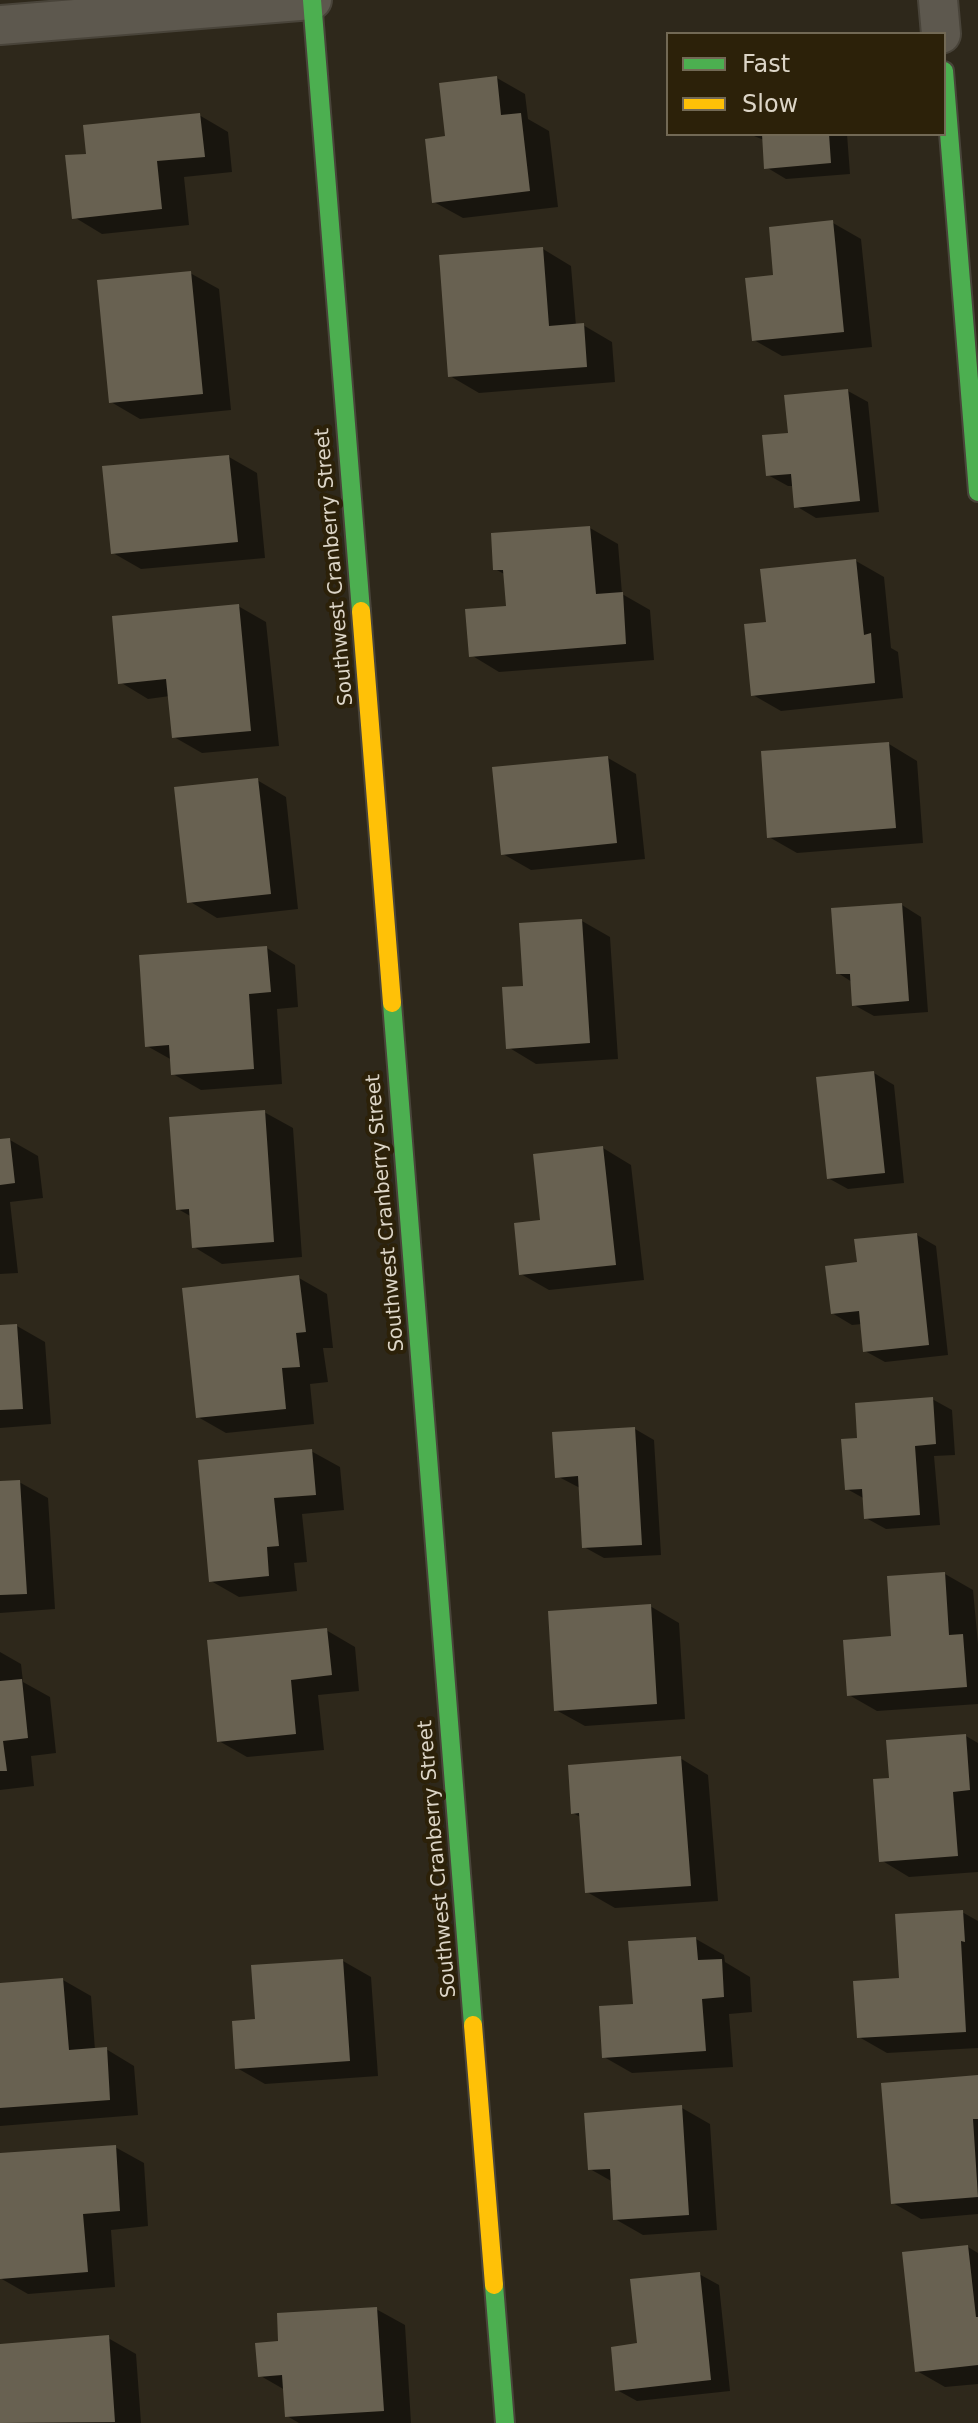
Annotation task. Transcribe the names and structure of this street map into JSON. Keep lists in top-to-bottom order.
{
  "streets": {
    "street": ["Southwest Cranberry Street"]
  },
  "legend": ["Fast", "Slow"]
}
